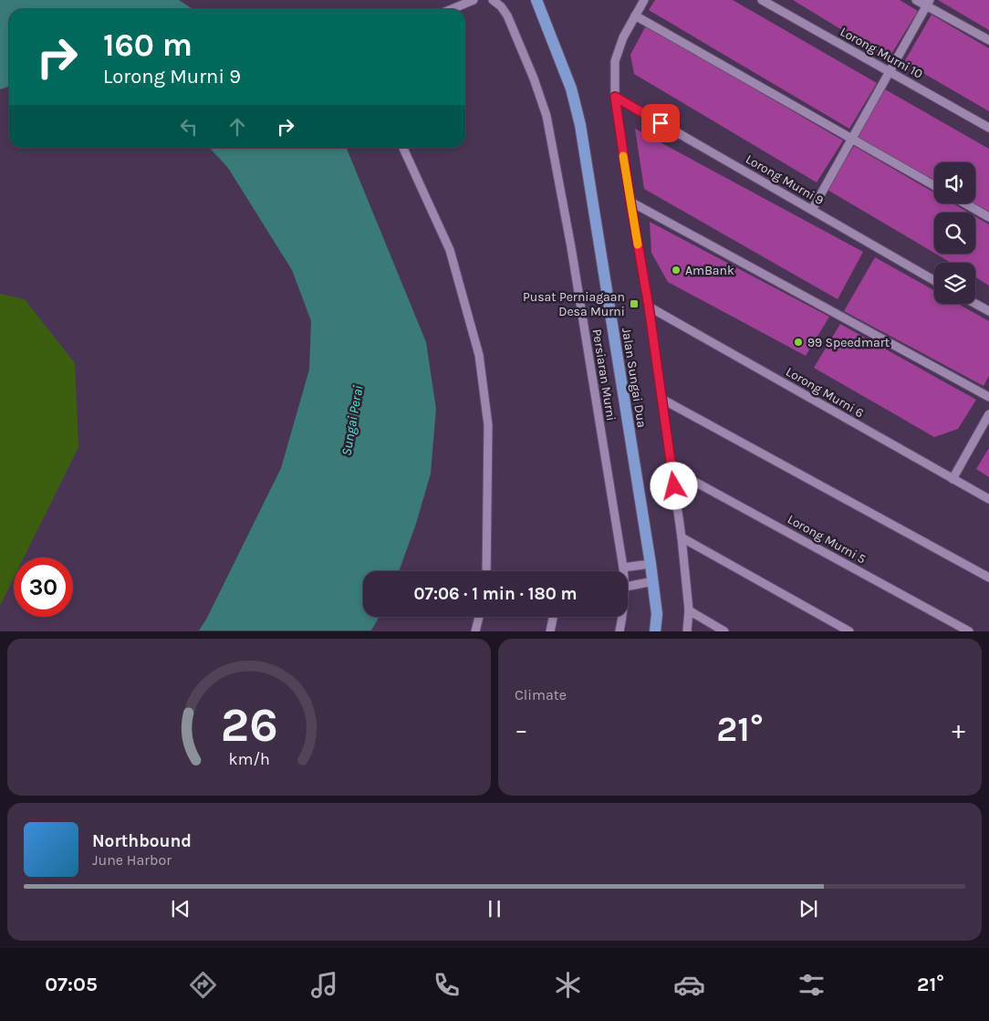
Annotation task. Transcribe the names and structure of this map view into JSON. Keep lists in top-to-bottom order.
{
  "streets": {
    "main road": ["Jalan Sungai Dua"],
    "street": [
      "Lorong Murni 10",
      "Lorong Murni 9",
      "Persiaran Murni",
      "Lorong Murni 6",
      "Lorong Murni 5"
    ]
  },
  "water": ["Sungai Perai"],
  "places": {
    "other": ["AmBank", "99 Speedmart"],
    "transit": ["Pusat Perniagaan Desa Murni"]
  },
  "page": {
    "turn": ["160 m", "Lorong Murni 9"],
    "limit": "30",
    "trip": "07:06 · 1 min · 180 m",
    "tile": "Climate",
    "heat": ["−", "21°", "+"],
    "song": ["Northbound", "June Harbor"],
    "tabs": ["07:05", "21°"],
    "gauge": ["26", "km/h"]
  }
}
